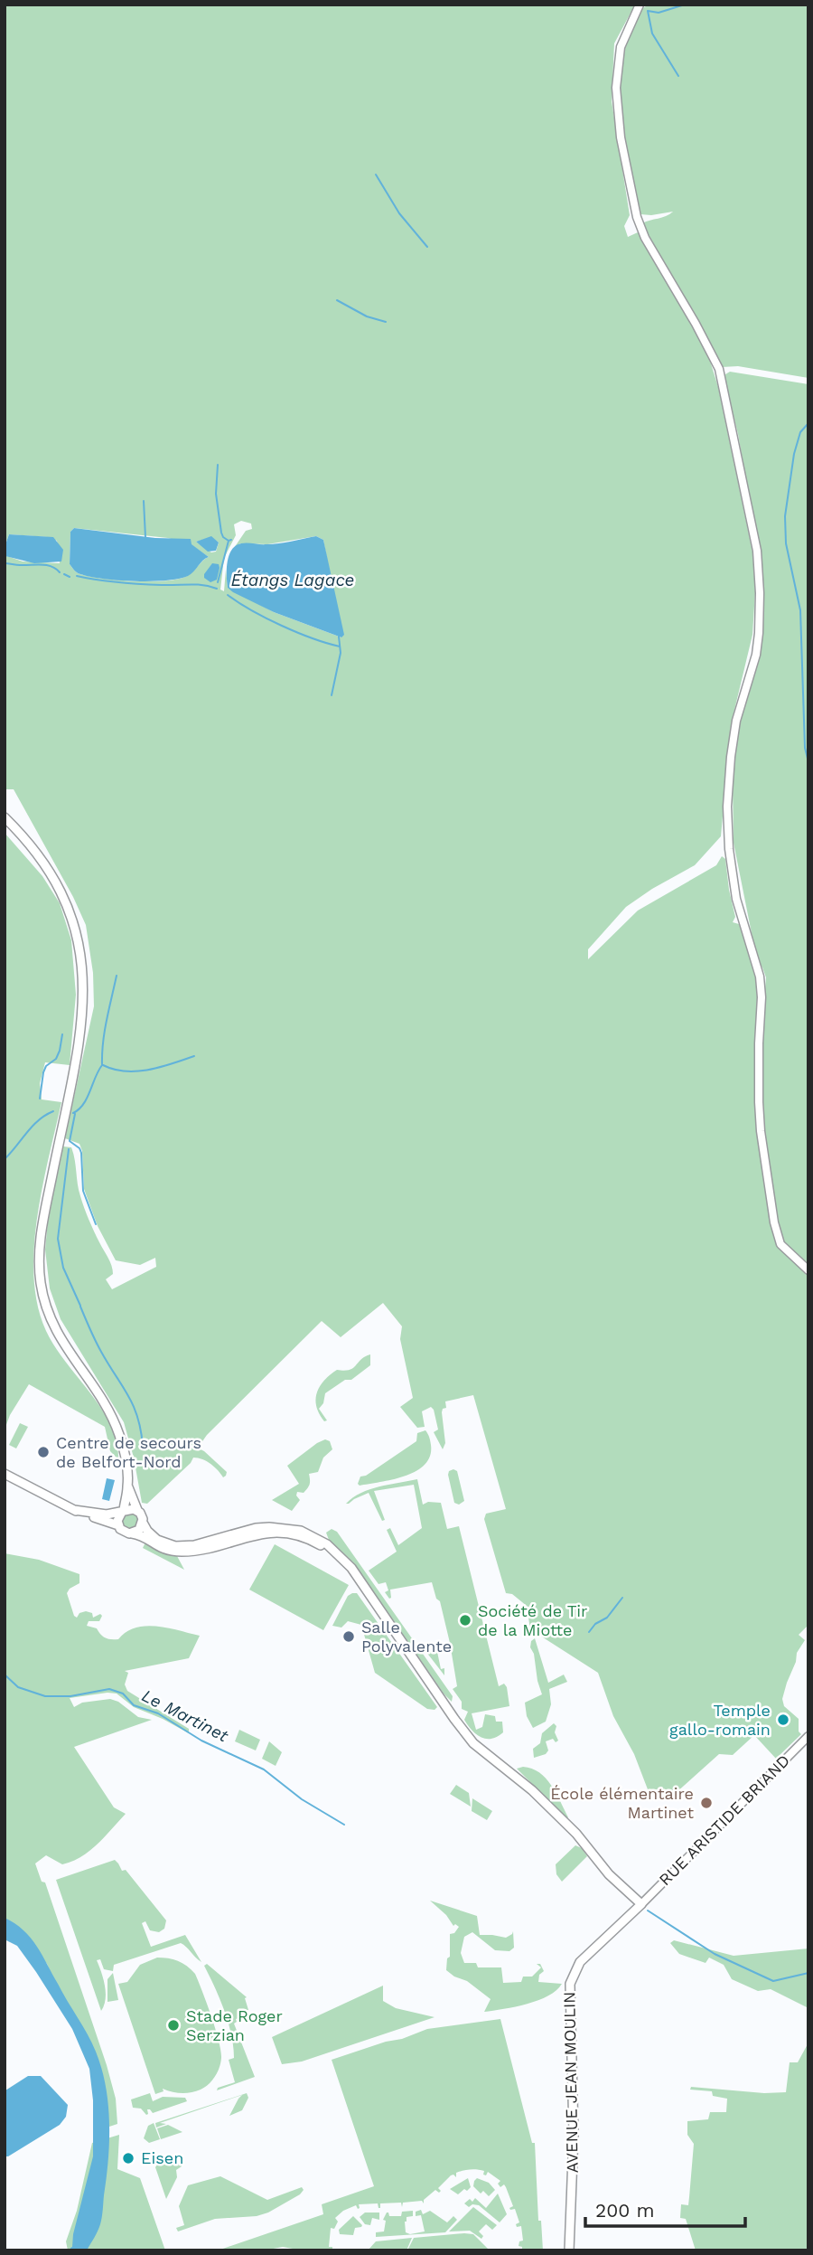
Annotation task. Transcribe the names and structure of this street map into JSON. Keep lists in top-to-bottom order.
{
  "streets": {
    "main road": ["AVENUE JEAN MOULIN"],
    "street": ["RUE ARISTIDE BRIAND"]
  },
  "crossings": [
    ["RUE ARISTIDE BRIAND", "AVENUE JEAN MOULIN"]
  ],
  "water": ["Étangs Lagace", "Le Martinet"],
  "places": [
    "Centre de secours de Belfort-Nord",
    "Société de Tir de la Miotte",
    "Salle Polyvalente",
    "Temple gallo-romain",
    "École élémentaire Martinet",
    "Stade Roger Serzian",
    "Eisen"
  ],
  "scale_bar": "200 m"
}
